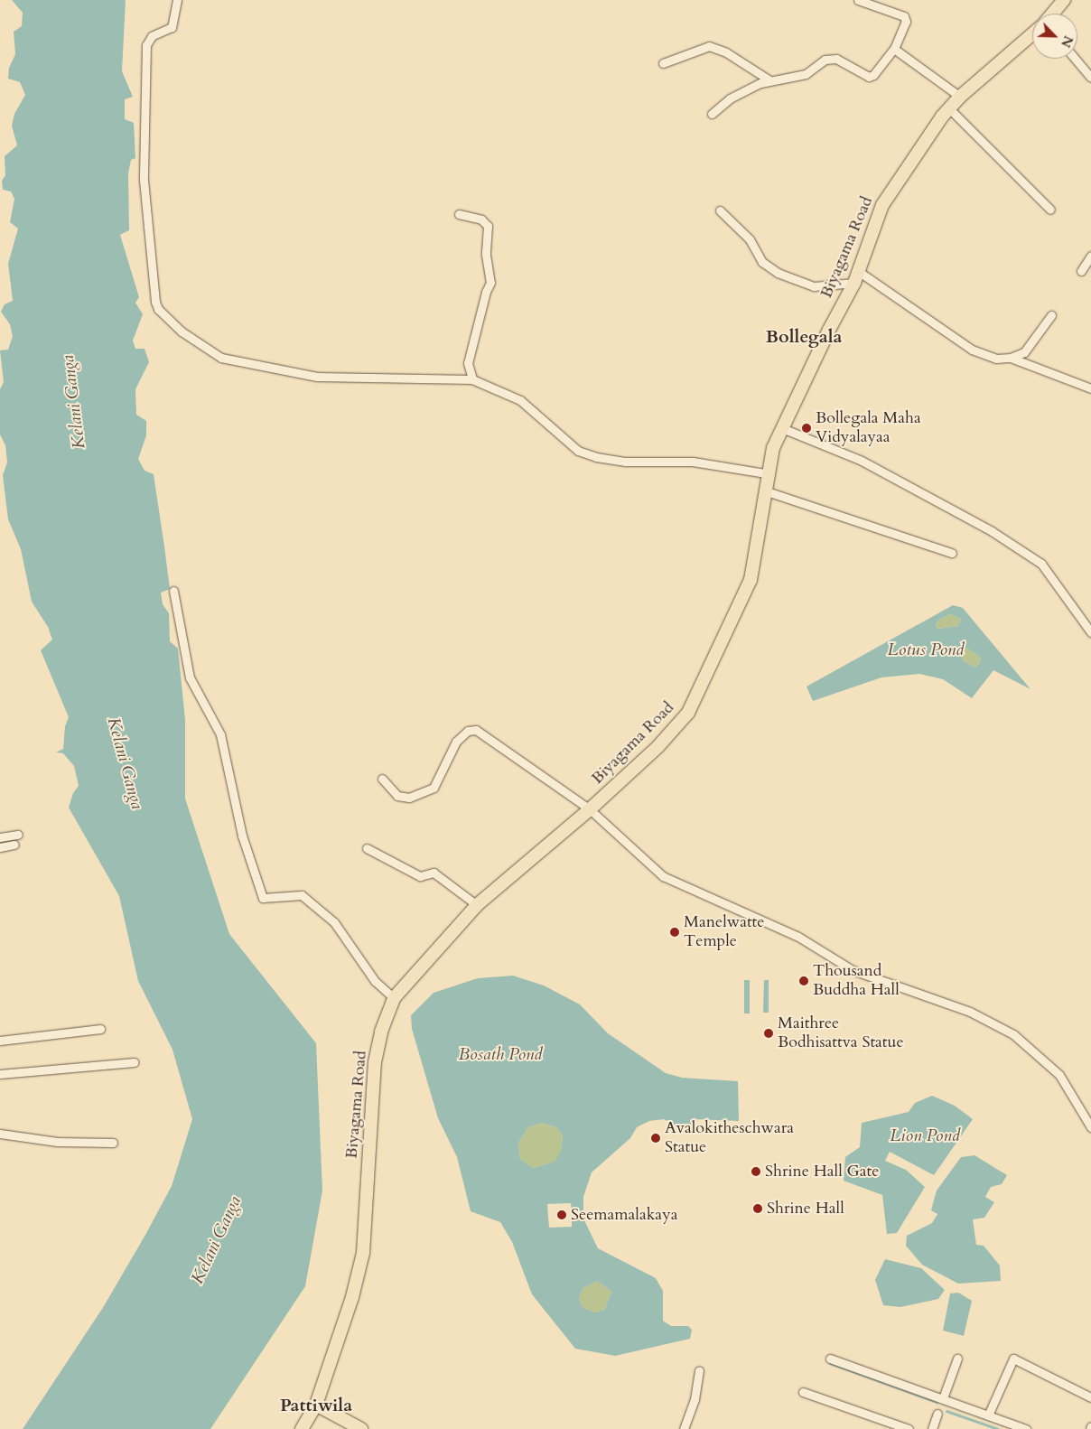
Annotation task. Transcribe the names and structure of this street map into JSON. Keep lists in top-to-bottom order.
{
  "streets": {
    "main road": ["Biyagama Road"]
  },
  "districts": ["Bollegala", "Pattiwila"],
  "water": [
    "Kelani Ganga",
    "Lotus Pond",
    "Bosath Pond",
    "Lion Pond"
  ],
  "places": [
    "Bollegala Maha Vidyalayaa",
    "Manelwatte Temple",
    "Thousand Buddha Hall",
    "Maithree Bodhisattva Statue",
    "Avalokitheschwara Statue",
    "Shrine Hall Gate",
    "Shrine Hall",
    "Seemamalakaya"
  ],
  "north": "bottom right"
}
